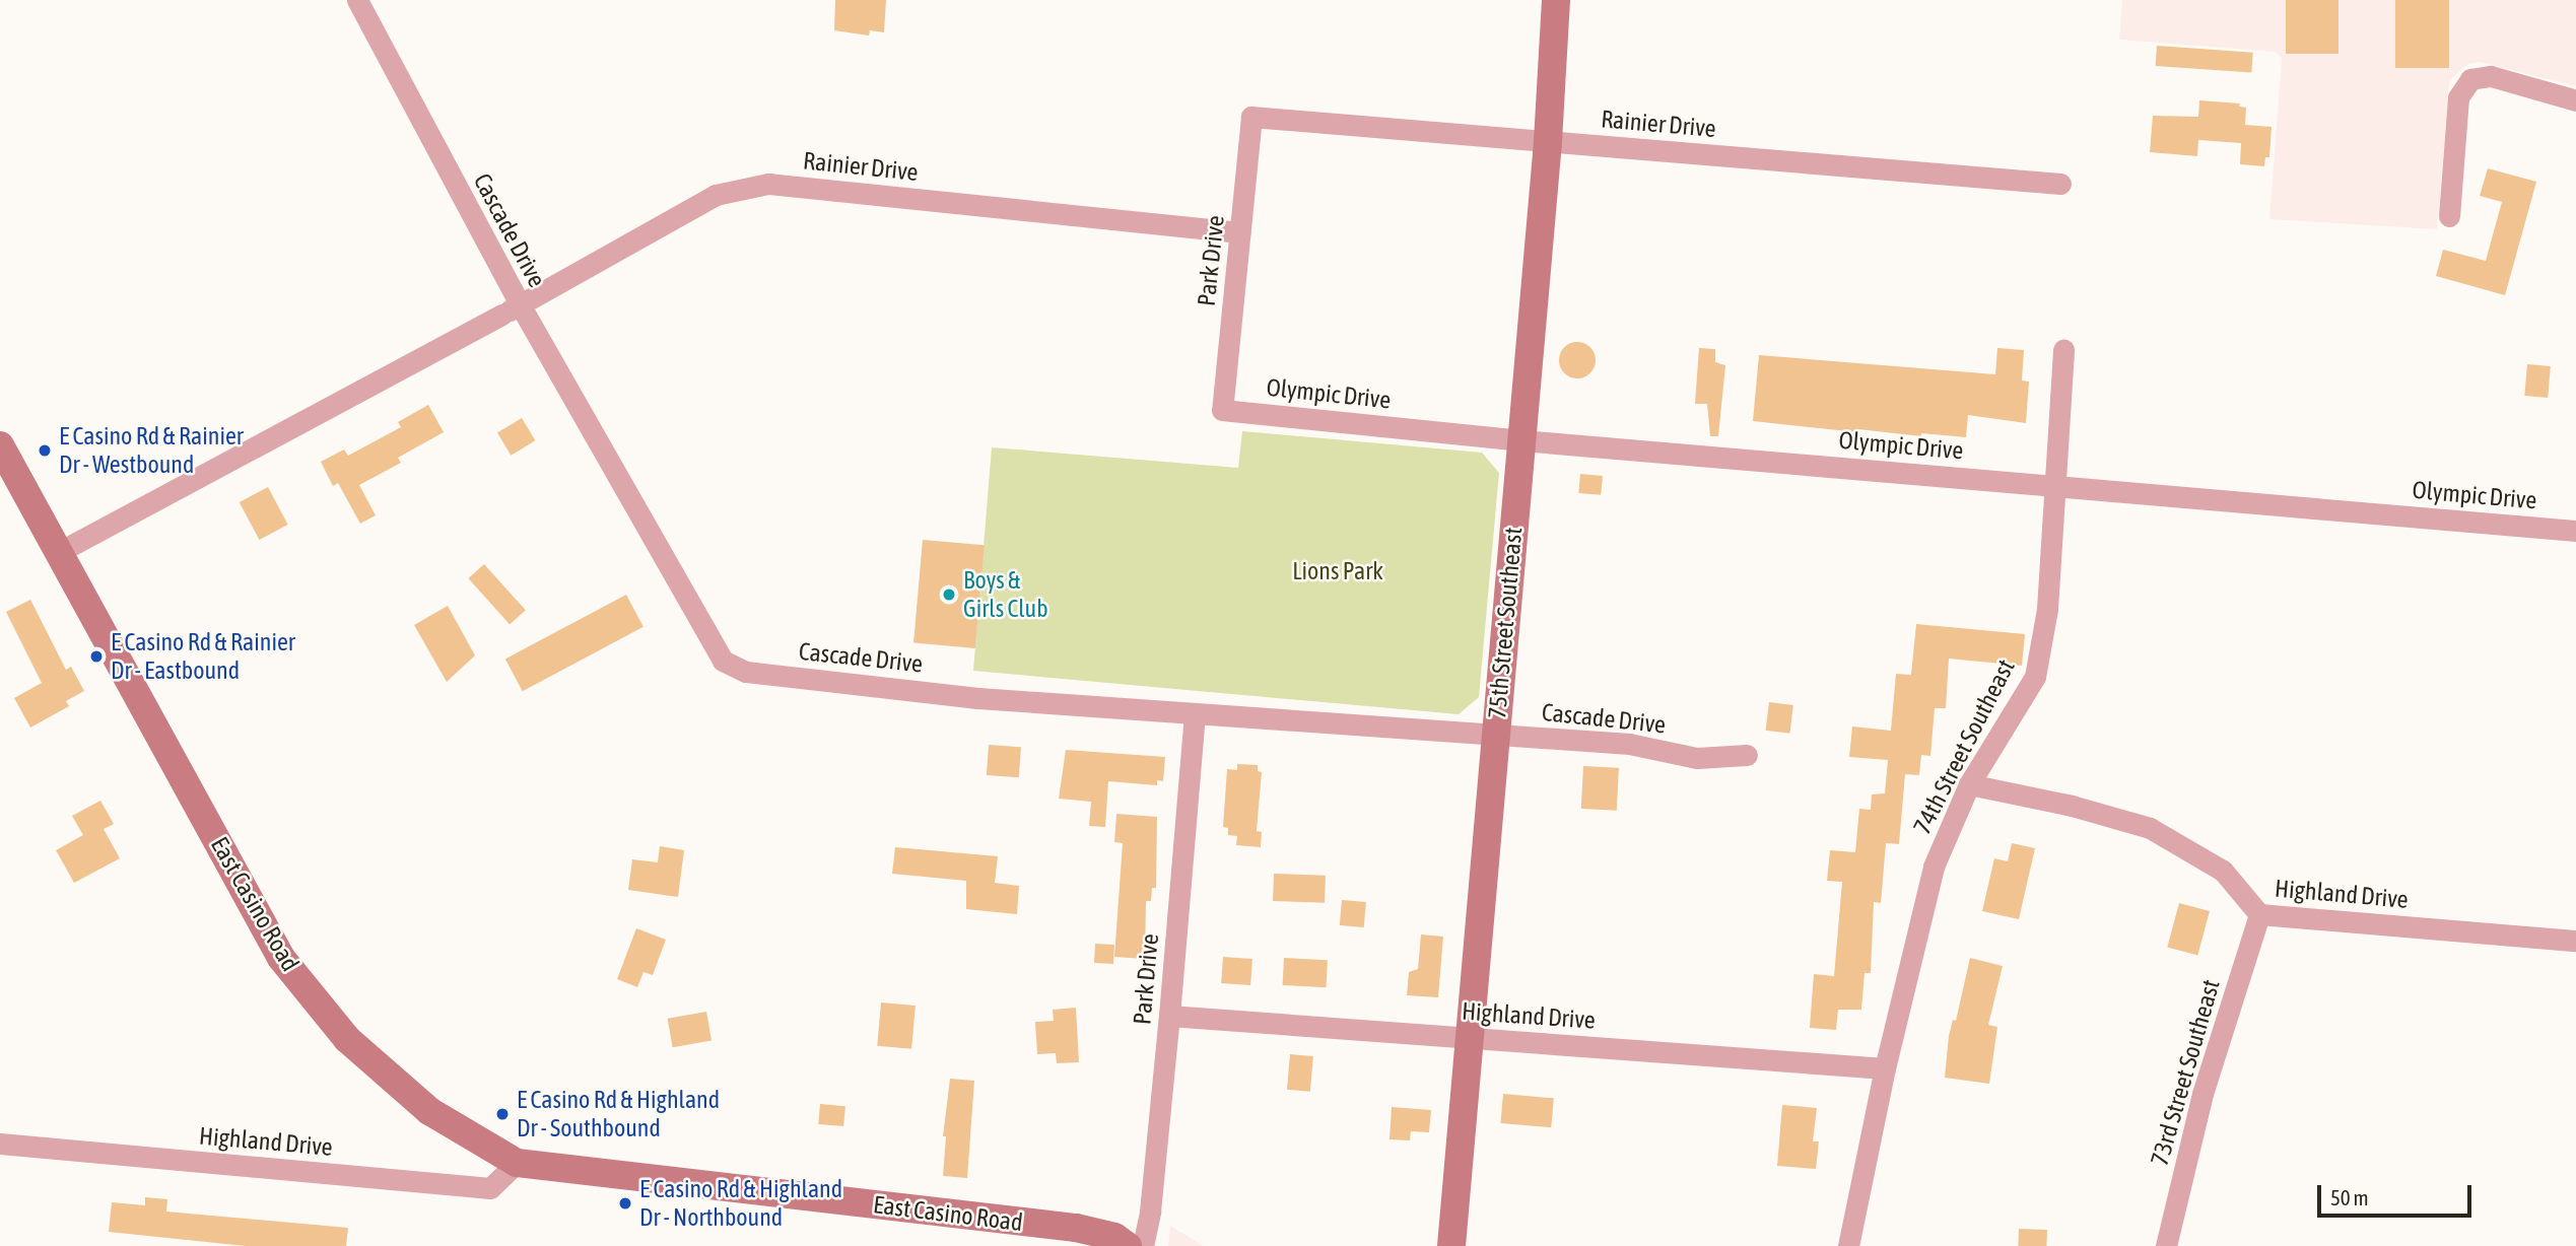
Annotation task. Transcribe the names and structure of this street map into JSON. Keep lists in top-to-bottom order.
{
  "streets": {
    "street": [
      "Rainier Drive",
      "Cascade Drive",
      "Park Drive",
      "Olympic Drive",
      "75th Street Southeast",
      "74th Street Southeast",
      "Highland Drive",
      "East Casino Road",
      "73rd Street Southeast"
    ]
  },
  "crossings": [
    ["Rainier Drive", "Cascade Drive"],
    ["Rainier Drive", "Park Drive"],
    ["Rainier Drive", "75th Street Southeast"],
    ["Rainier Drive", "East Casino Road"],
    ["Cascade Drive", "Park Drive"],
    ["Cascade Drive", "75th Street Southeast"],
    ["Park Drive", "Olympic Drive"],
    ["Park Drive", "Highland Drive"],
    ["Olympic Drive", "75th Street Southeast"],
    ["Olympic Drive", "74th Street Southeast"],
    ["75th Street Southeast", "Highland Drive"],
    ["74th Street Southeast", "Highland Drive"],
    ["Highland Drive", "East Casino Road"],
    ["Highland Drive", "73rd Street Southeast"]
  ],
  "parks": ["Lions Park"],
  "places": [
    "E Casino Rd & Rainier Dr - Westbound",
    "Boys & Girls Club",
    "E Casino Rd & Rainier Dr - Eastbound",
    "E Casino Rd & Highland Dr - Southbound",
    "E Casino Rd & Highland Dr - Northbound"
  ],
  "scale_bar": "50 m"
}
